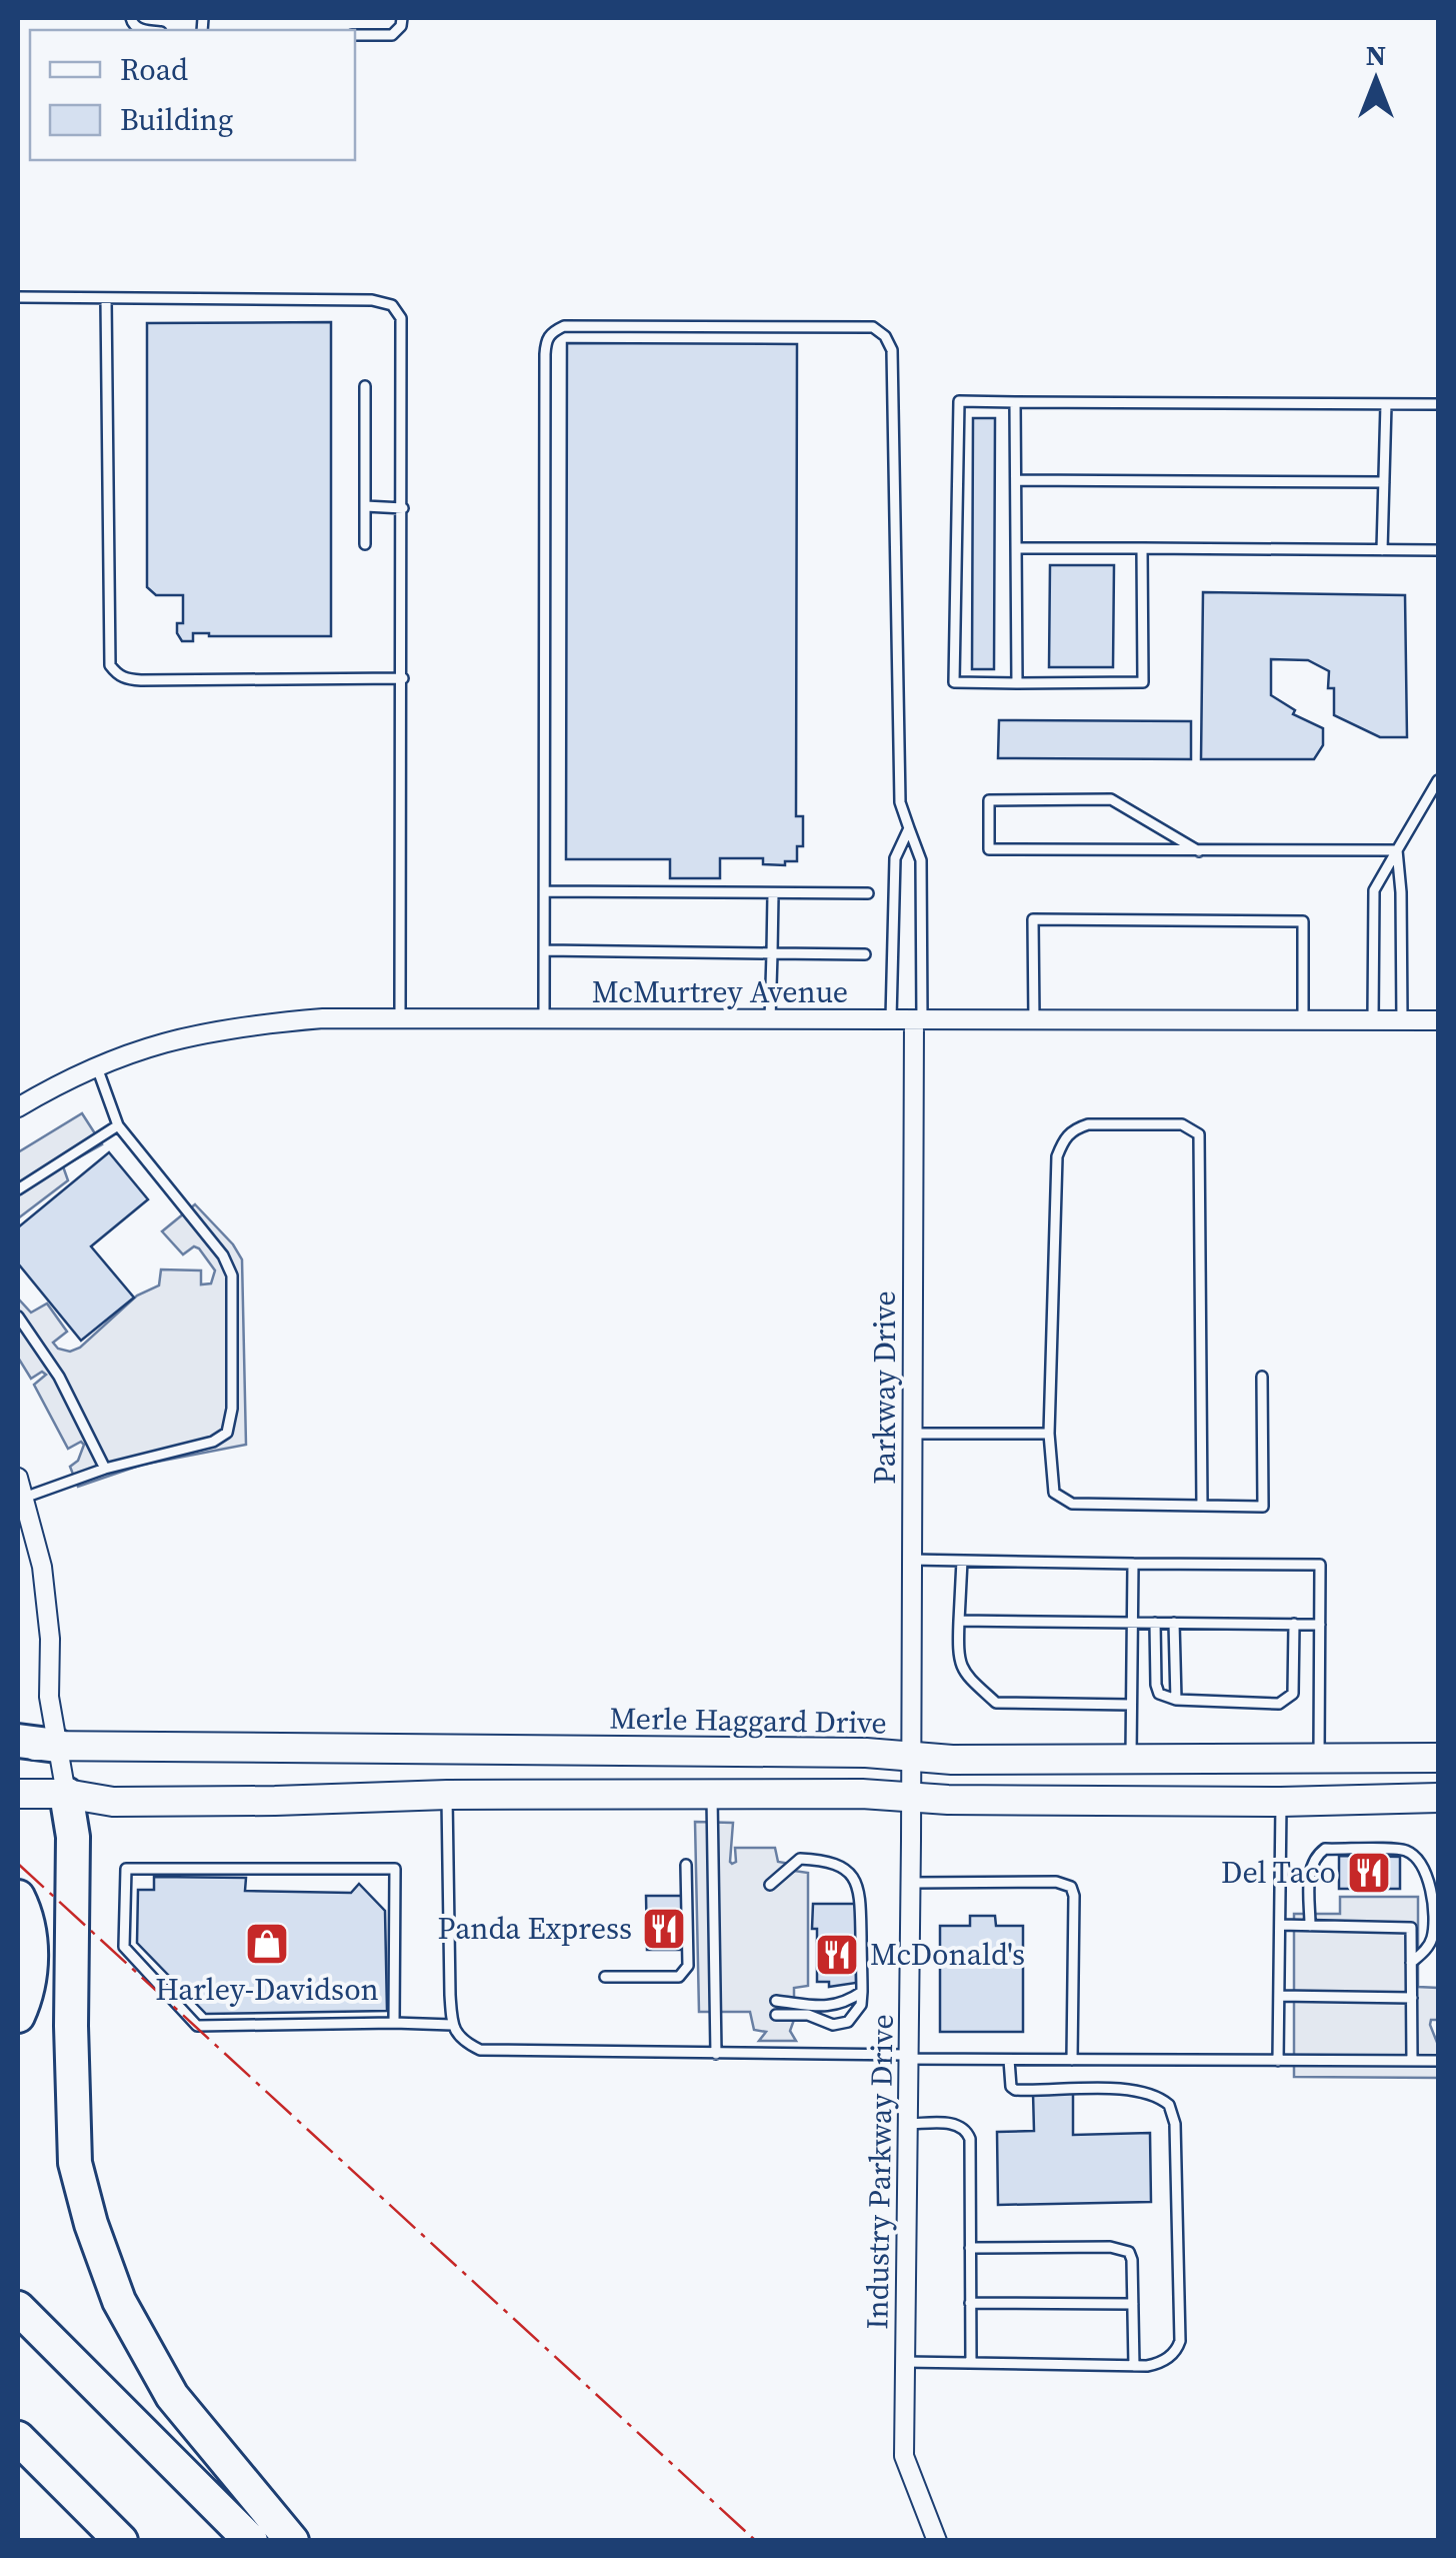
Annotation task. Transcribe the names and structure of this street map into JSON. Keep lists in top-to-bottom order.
{
  "streets": {
    "main road": ["Merle Haggard Drive"],
    "street": ["McMurtrey Avenue", "Parkway Drive", "Industry Parkway Drive"]
  },
  "crossings": [
    ["McMurtrey Avenue", "Parkway Drive"],
    ["Parkway Drive", "Merle Haggard Drive"],
    ["Parkway Drive", "Industry Parkway Drive"]
  ],
  "places": {
    "restaurant": ["Del Taco", "Panda Express", "McDonald's"],
    "shop": ["Harley-Davidson"]
  },
  "legend": ["Road", "Building"],
  "north": "top"
}
